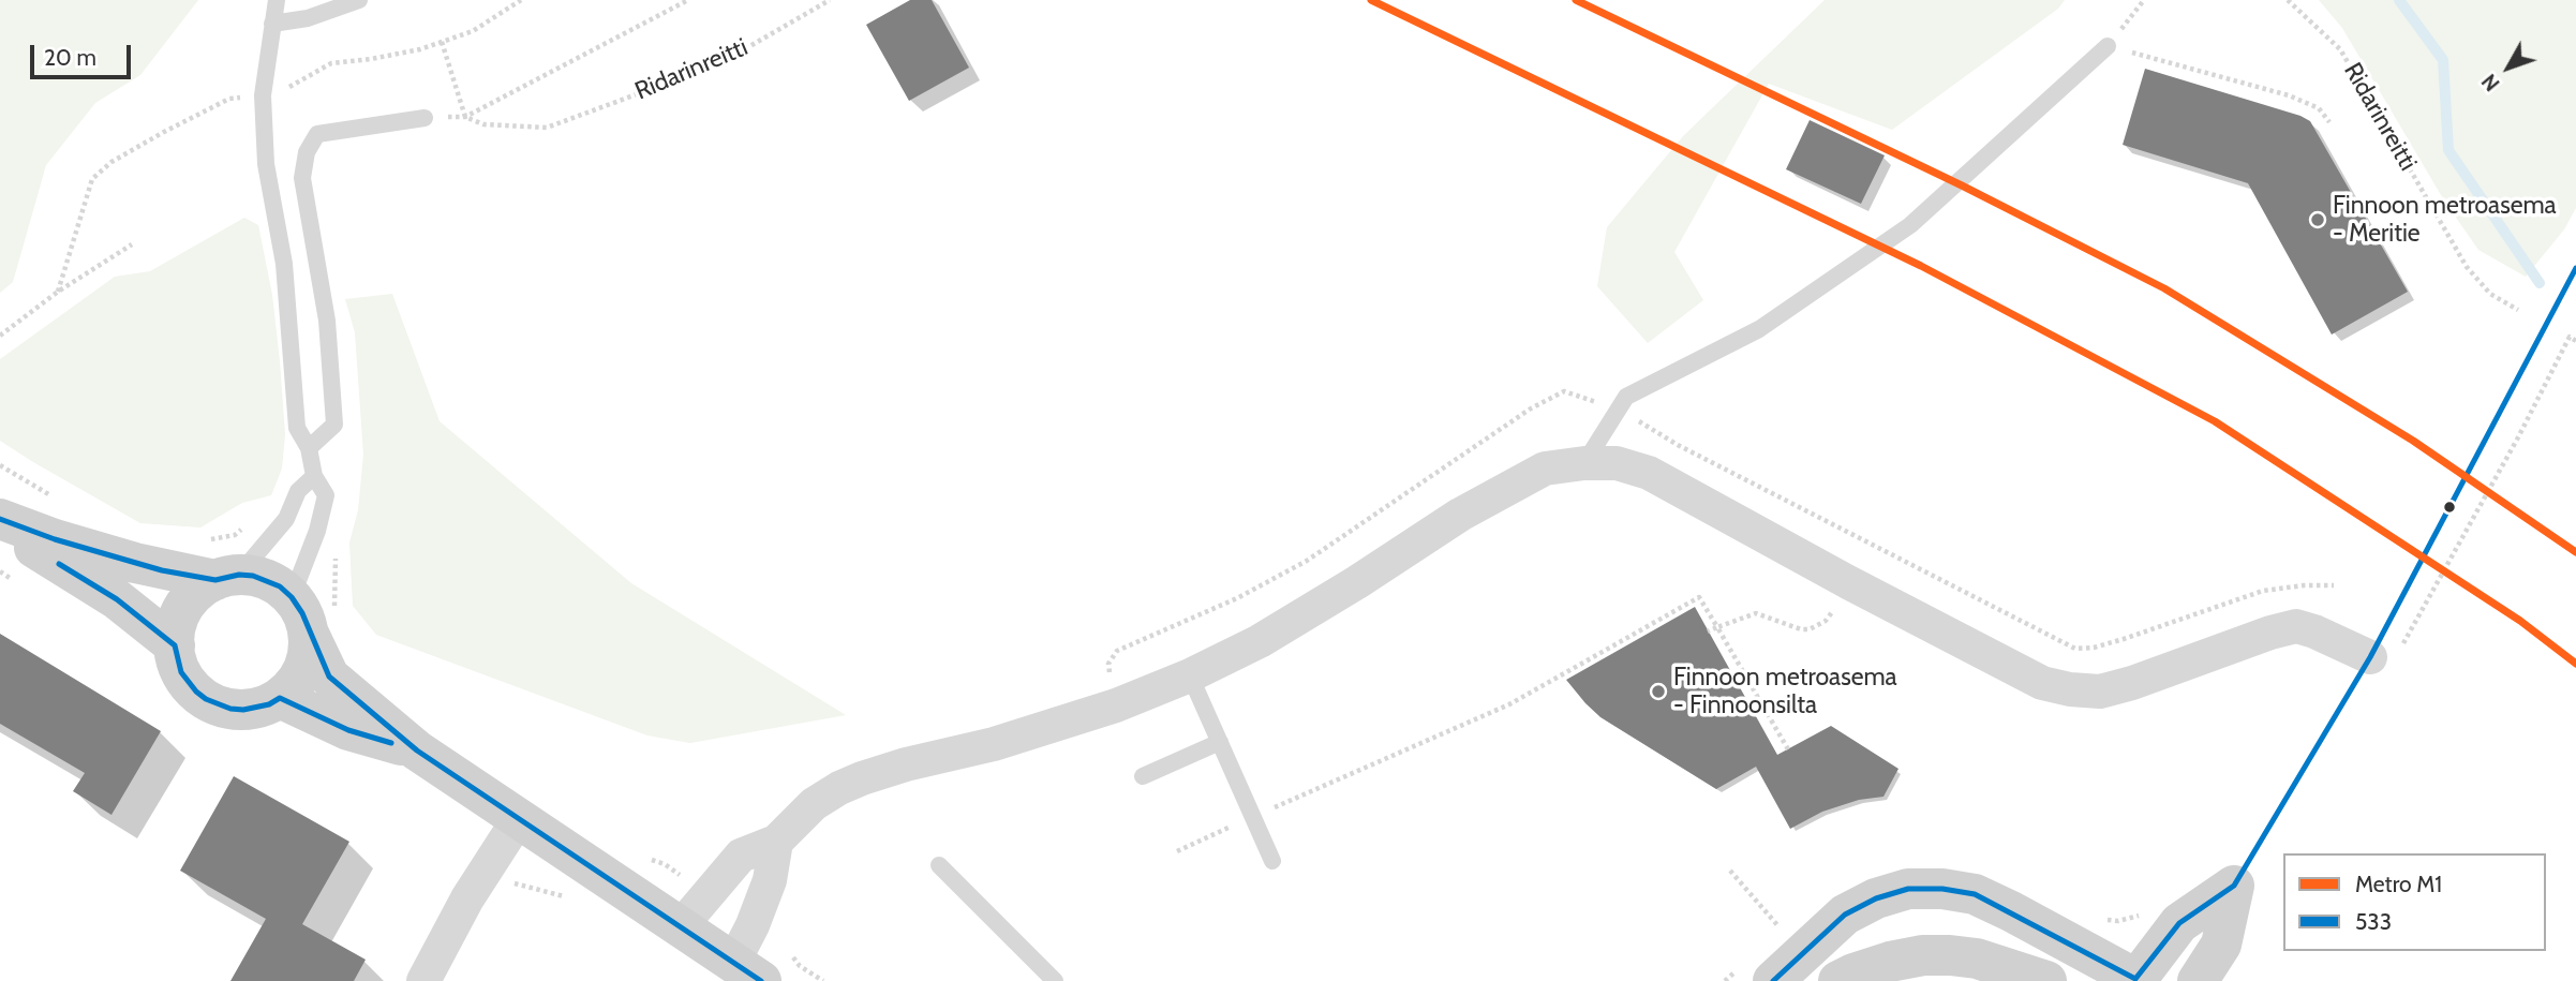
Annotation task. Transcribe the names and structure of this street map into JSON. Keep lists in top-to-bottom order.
{
  "streets": {
    "path": ["Ridarinreitti"]
  },
  "places": ["Finnoon metroasema - Meritie", "Finnoon metroasema - Finnoonsilta"],
  "lines": ["metro line M1", "transit line 533"],
  "legend": ["Metro M1", "533"],
  "scale_bar": "20 m",
  "north": "bottom left"
}
